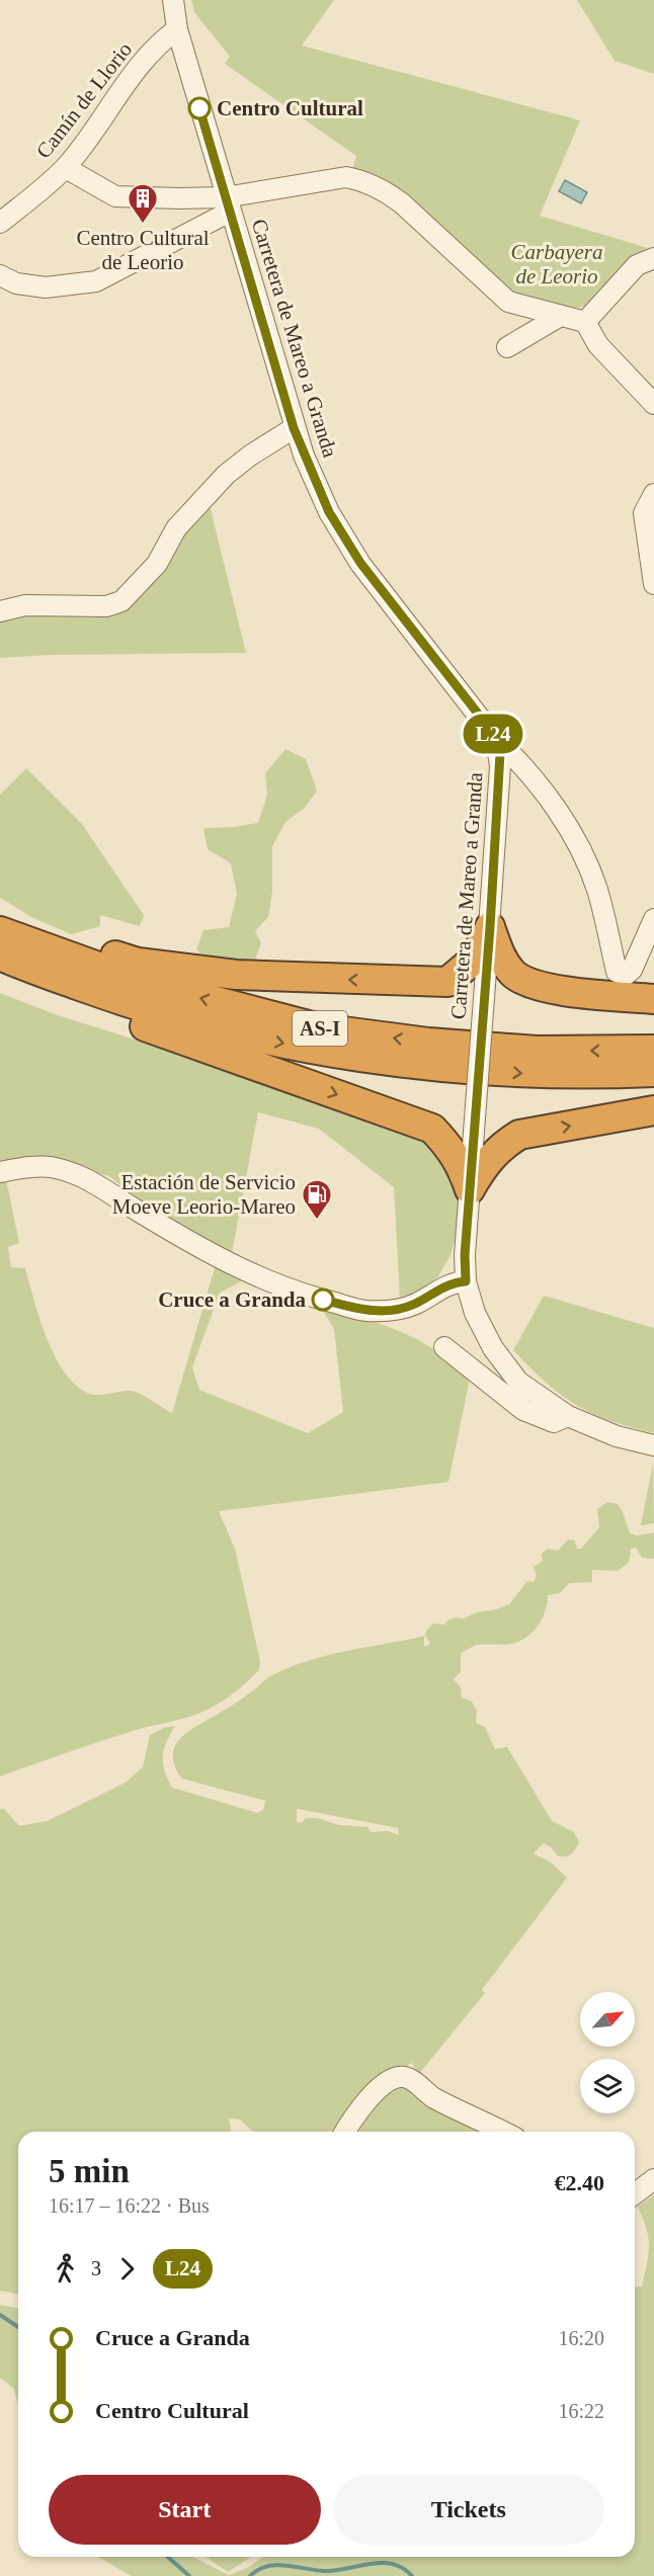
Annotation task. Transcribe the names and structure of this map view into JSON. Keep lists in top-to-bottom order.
{
  "streets": {
    "highway": ["AS-I"],
    "street": ["Camín de Llorio", "Carretera de Mareo a Granda"]
  },
  "crossings": [
    ["Camín de Llorio", "Carretera de Mareo a Granda"]
  ],
  "parks": ["Carbayera de Leorio"],
  "places": {
    "other": ["Centro Cultural", "Cruce a Granda"],
    "building": ["Centro Cultural de Leorio"],
    "fuel station": ["Estación de Servicio Moeve Leorio-Mareo"]
  },
  "lines": ["bus line L24"],
  "north": "top right",
  "page": {
    "on_map": "L24",
    "heading": ["5 min", "16:17 – 16:22 · Bus", "€2.40"],
    "legs": ["3", "L24"],
    "list": [
      {
        "name": "Cruce a Granda",
        "value": "16:20"
      },
      {
        "name": "Centro Cultural",
        "value": "16:22"
      }
    ],
    "buttons": ["Start", "Tickets"]
  }
}
